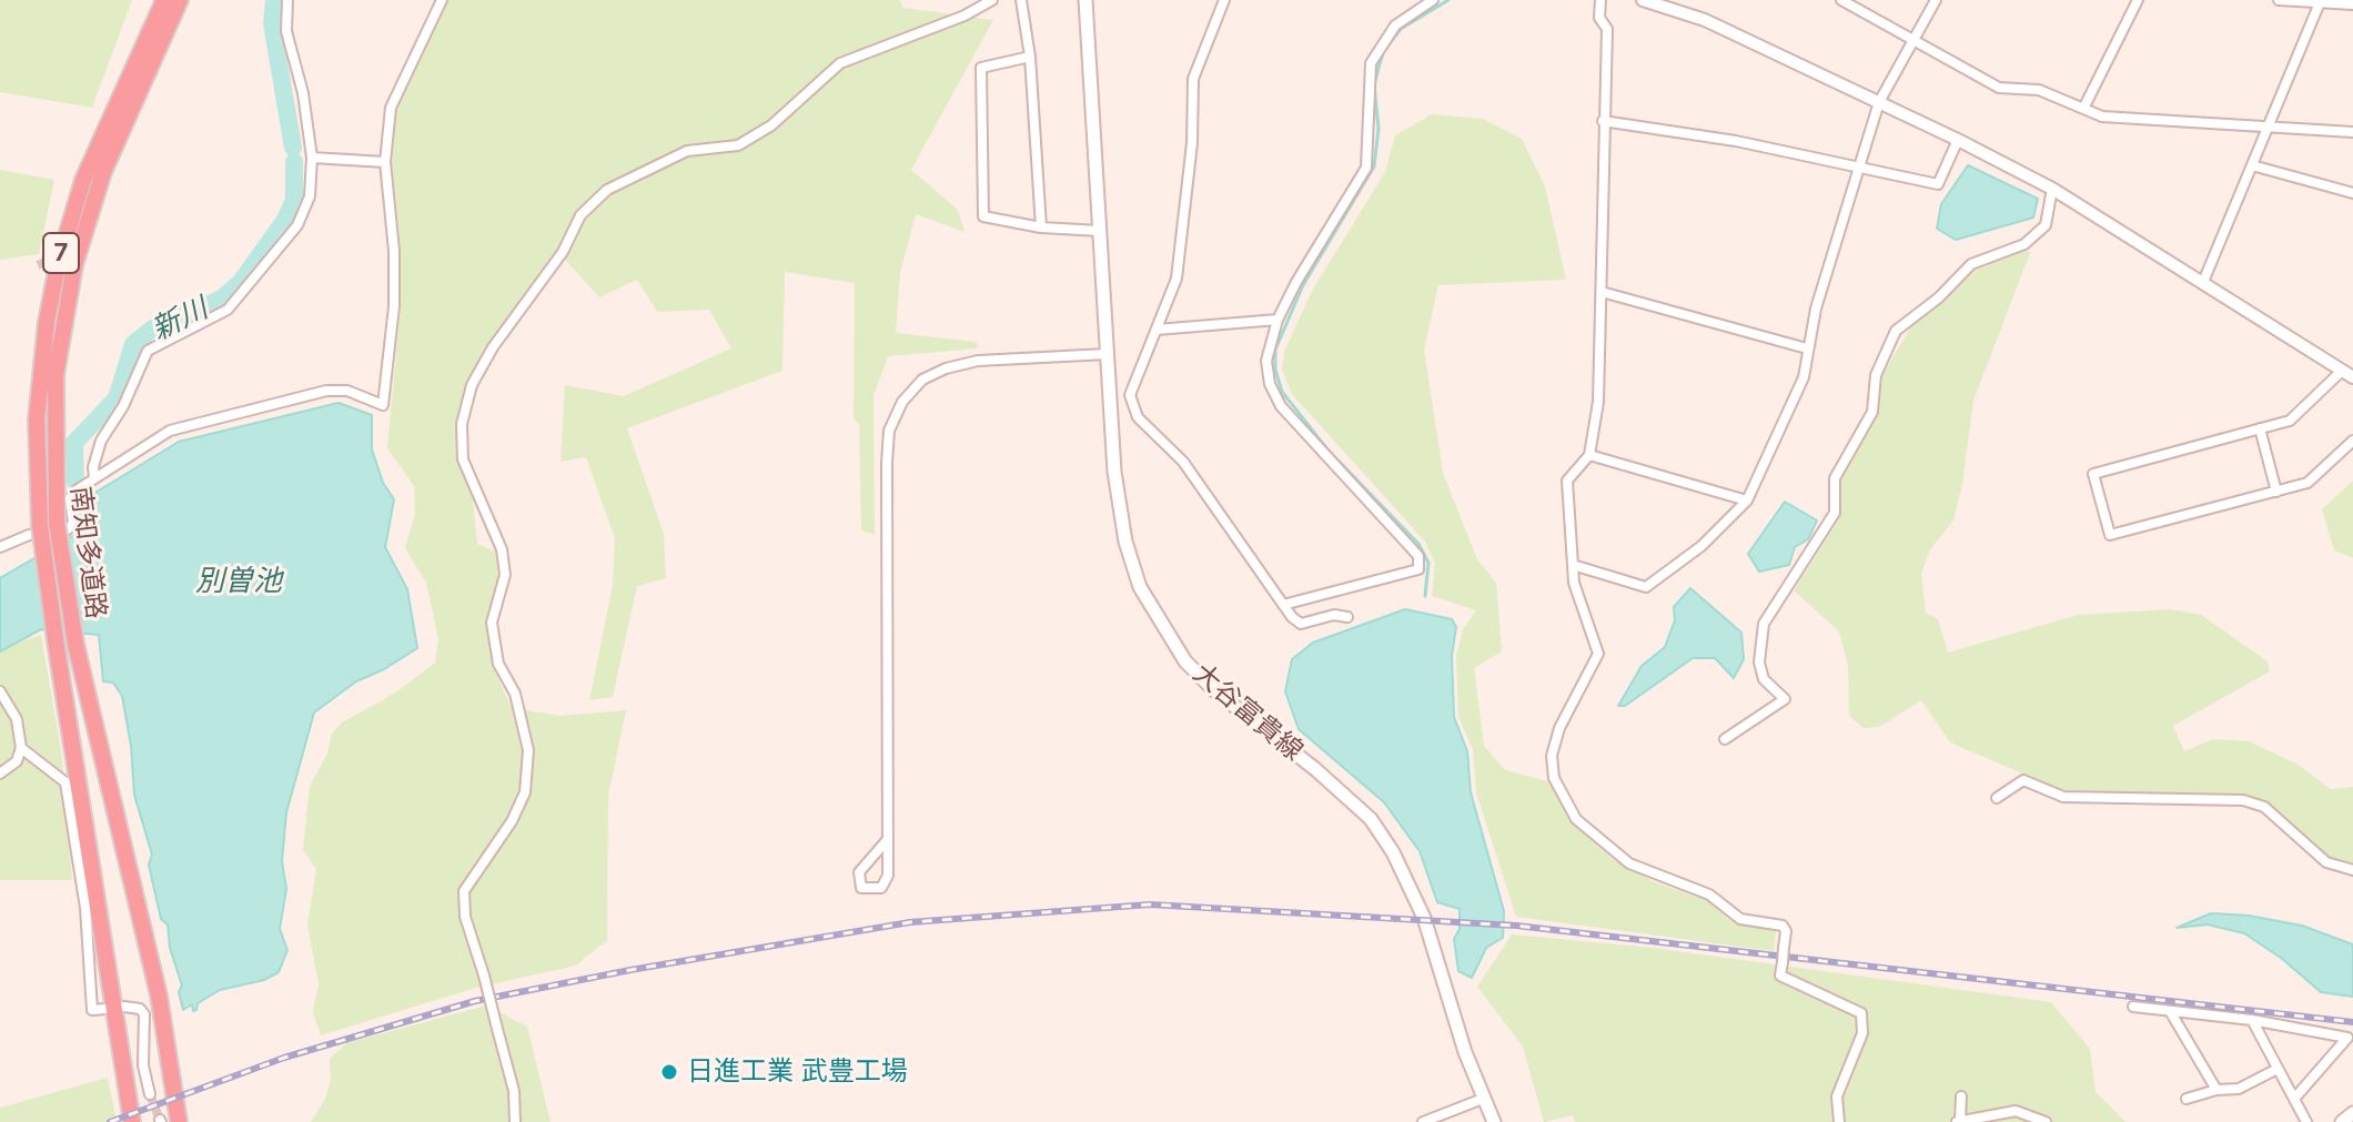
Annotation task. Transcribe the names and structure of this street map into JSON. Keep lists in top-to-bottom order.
{
  "streets": {
    "highway": ["7", "南知多道路"],
    "main road": ["大谷富貴線"]
  },
  "water": ["新川", "別曽池"],
  "places": ["日進工業 武豊工場"]
}
